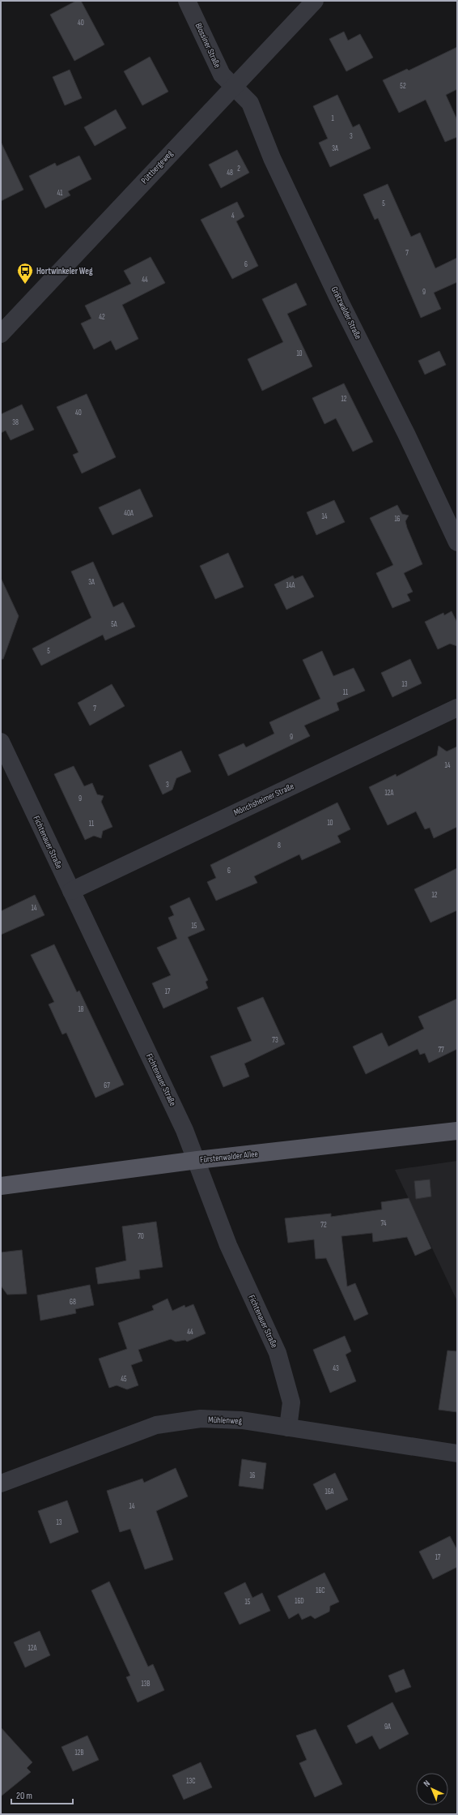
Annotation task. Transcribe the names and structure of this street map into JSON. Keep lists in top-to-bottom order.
{
  "streets": {
    "main road": ["Fürstenwalder Allee"],
    "street": [
      "Blossiner Straße",
      "Püttbergeweg",
      "Grätzwalder Straße",
      "Mönchsheimer Straße",
      "Fichtenauer Straße",
      "Mühlenweg"
    ]
  },
  "crossings": [
    ["Blossiner Straße", "Püttbergeweg"],
    ["Blossiner Straße", "Grätzwalder Straße"],
    ["Püttbergeweg", "Grätzwalder Straße"],
    ["Mönchsheimer Straße", "Fichtenauer Straße"],
    ["Fichtenauer Straße", "Fürstenwalder Allee"],
    ["Fichtenauer Straße", "Mühlenweg"]
  ],
  "places": {
    "bus stop": ["Hortwinkeler Weg"]
  },
  "house_numbers": [
    "40",
    "52",
    "1",
    "3",
    "3A",
    "2",
    "48",
    "41",
    "5",
    "4",
    "7",
    "6",
    "44",
    "9",
    "42",
    "10",
    "12",
    "40",
    "38",
    "40A",
    "14",
    "16",
    "3A",
    "14A",
    "5A",
    "5",
    "13",
    "11",
    "7",
    "9",
    "14",
    "3",
    "12A",
    "9",
    "10",
    "11",
    "8",
    "6",
    "12",
    "14",
    "15",
    "17",
    "18",
    "73",
    "77",
    "67",
    "74",
    "72",
    "70",
    "68",
    "44",
    "43",
    "45",
    "16",
    "16A",
    "14",
    "13",
    "17",
    "16C",
    "16D",
    "15",
    "12A",
    "13B",
    "9A",
    "12B",
    "13C"
  ],
  "scale_bar": "20 m",
  "north": "top left"
}
